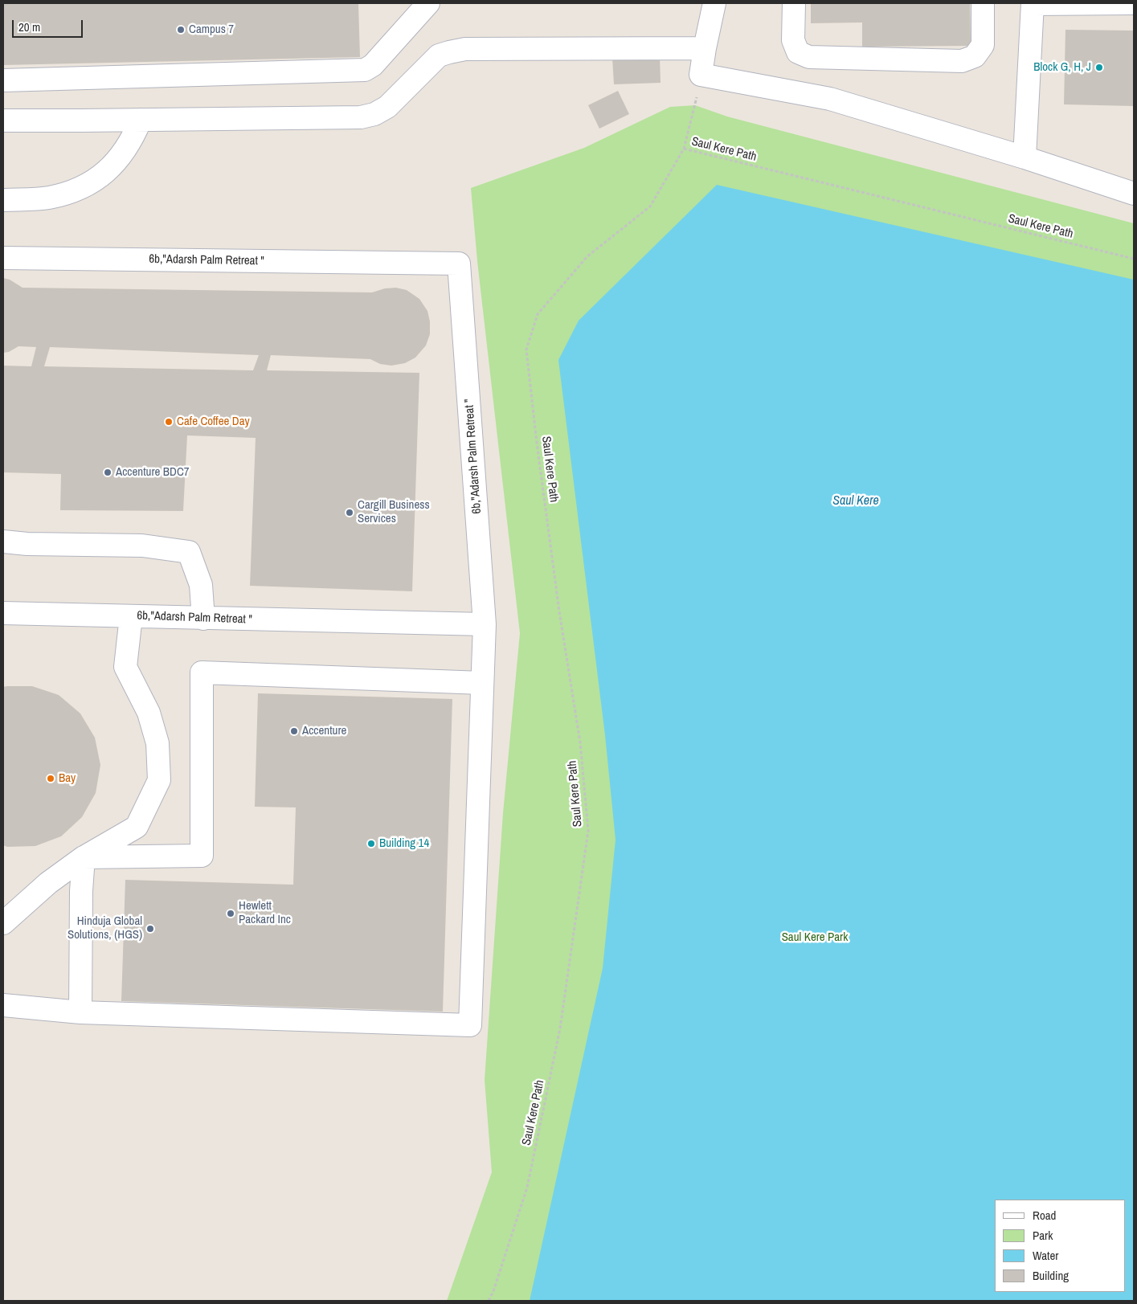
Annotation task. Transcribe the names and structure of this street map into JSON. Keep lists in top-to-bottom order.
{
  "streets": {
    "street": ["6b,\"Adarsh Palm Retreat \""],
    "path": ["Saul Kere Path"]
  },
  "water": ["Saul Kere"],
  "parks": ["Saul Kere Park"],
  "places": [
    "Campus 7",
    "Block G, H, J",
    "Cafe Coffee Day",
    "Accenture BDC7",
    "Cargill Business Services",
    "Accenture",
    "Bay",
    "Building 14",
    "Hewlett Packard Inc",
    "Hinduja Global Solutions, (HGS)"
  ],
  "legend": [
    "Road",
    "Park",
    "Water",
    "Building"
  ],
  "scale_bar": "20 m"
}
